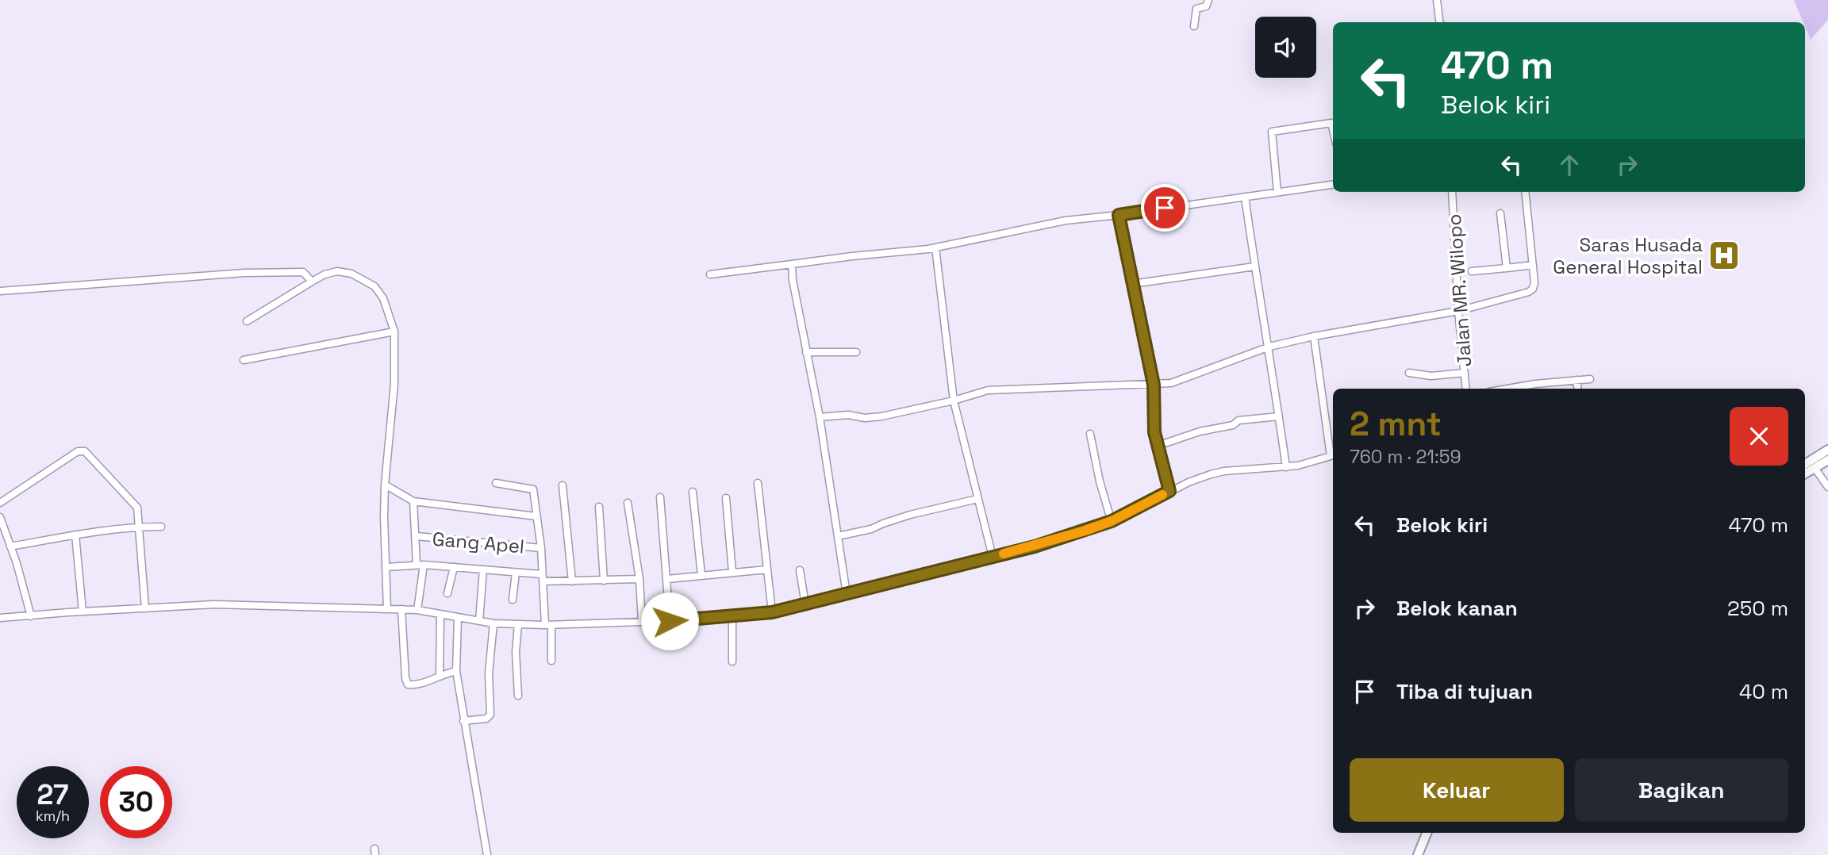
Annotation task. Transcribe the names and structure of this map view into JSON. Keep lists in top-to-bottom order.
{
  "streets": {
    "street": ["Jalan MR. Wilopo", "Gang Apel"]
  },
  "places": {
    "hospital": ["Saras Husada General Hospital"]
  },
  "page": {
    "turn": ["470 m", "Belok kiri"],
    "heading": ["2 mnt", "760 m · 21:59"],
    "list": [
      {
        "name": "Belok kiri",
        "value": "470 m"
      },
      {
        "name": "Belok kanan",
        "value": "250 m"
      },
      {
        "name": "Tiba di tujuan",
        "value": "40 m"
      }
    ],
    "buttons": ["Keluar", "Bagikan"],
    "speed": "27 km/h",
    "limit": "30"
  }
}
